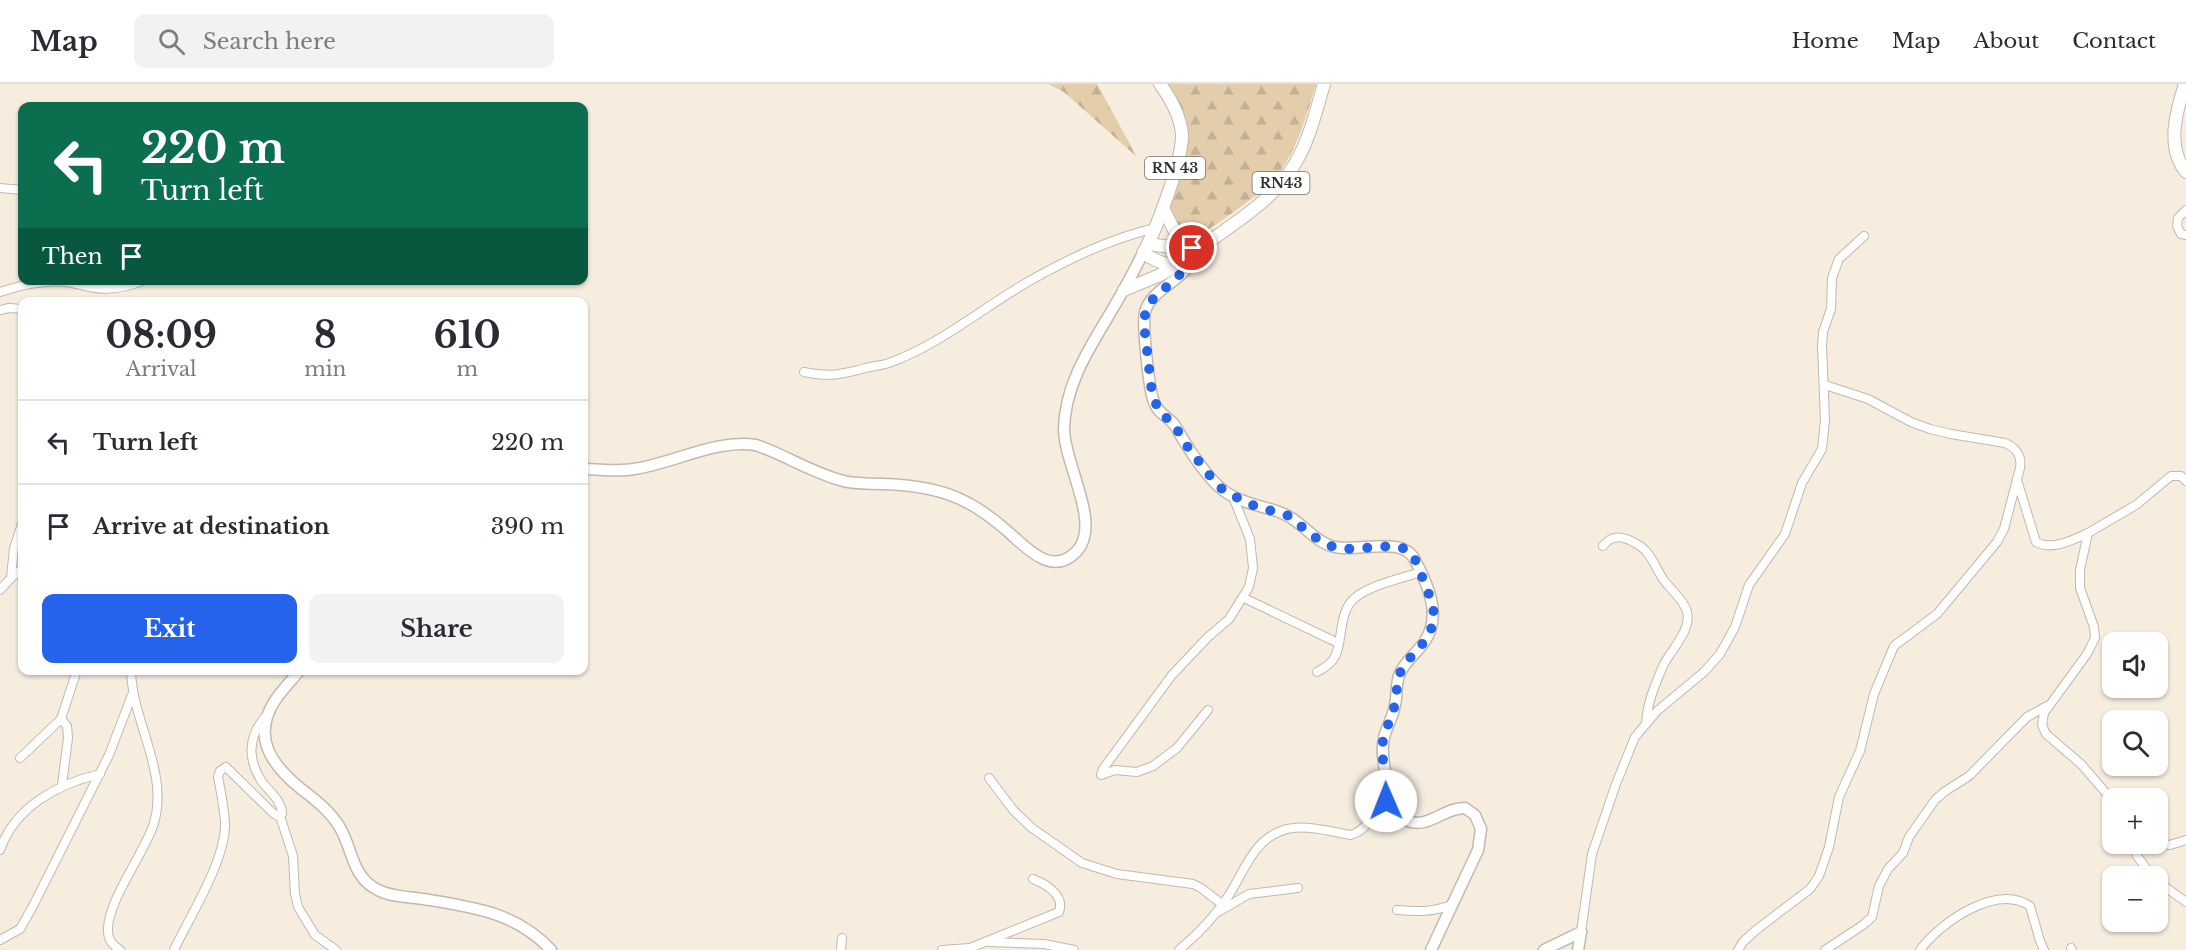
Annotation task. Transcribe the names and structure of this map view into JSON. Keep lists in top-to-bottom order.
{
  "streets": {
    "main road": ["RN 43", "RN43"]
  },
  "page": {
    "header": "Map",
    "search": "Search here",
    "nav": [
      "Home",
      "Map",
      "About",
      "Contact"
    ],
    "turn": ["220 m", "Turn left"],
    "then": "Then",
    "eta": [
      "08:09",
      "Arrival",
      "8",
      "min",
      "610",
      "m"
    ],
    "list": [
      {
        "name": "Turn left",
        "value": "220 m"
      },
      {
        "name": "Arrive at destination",
        "value": "390 m"
      }
    ],
    "buttons": ["Exit", "Share"],
    "map_buttons": ["+", "−"]
  }
}
